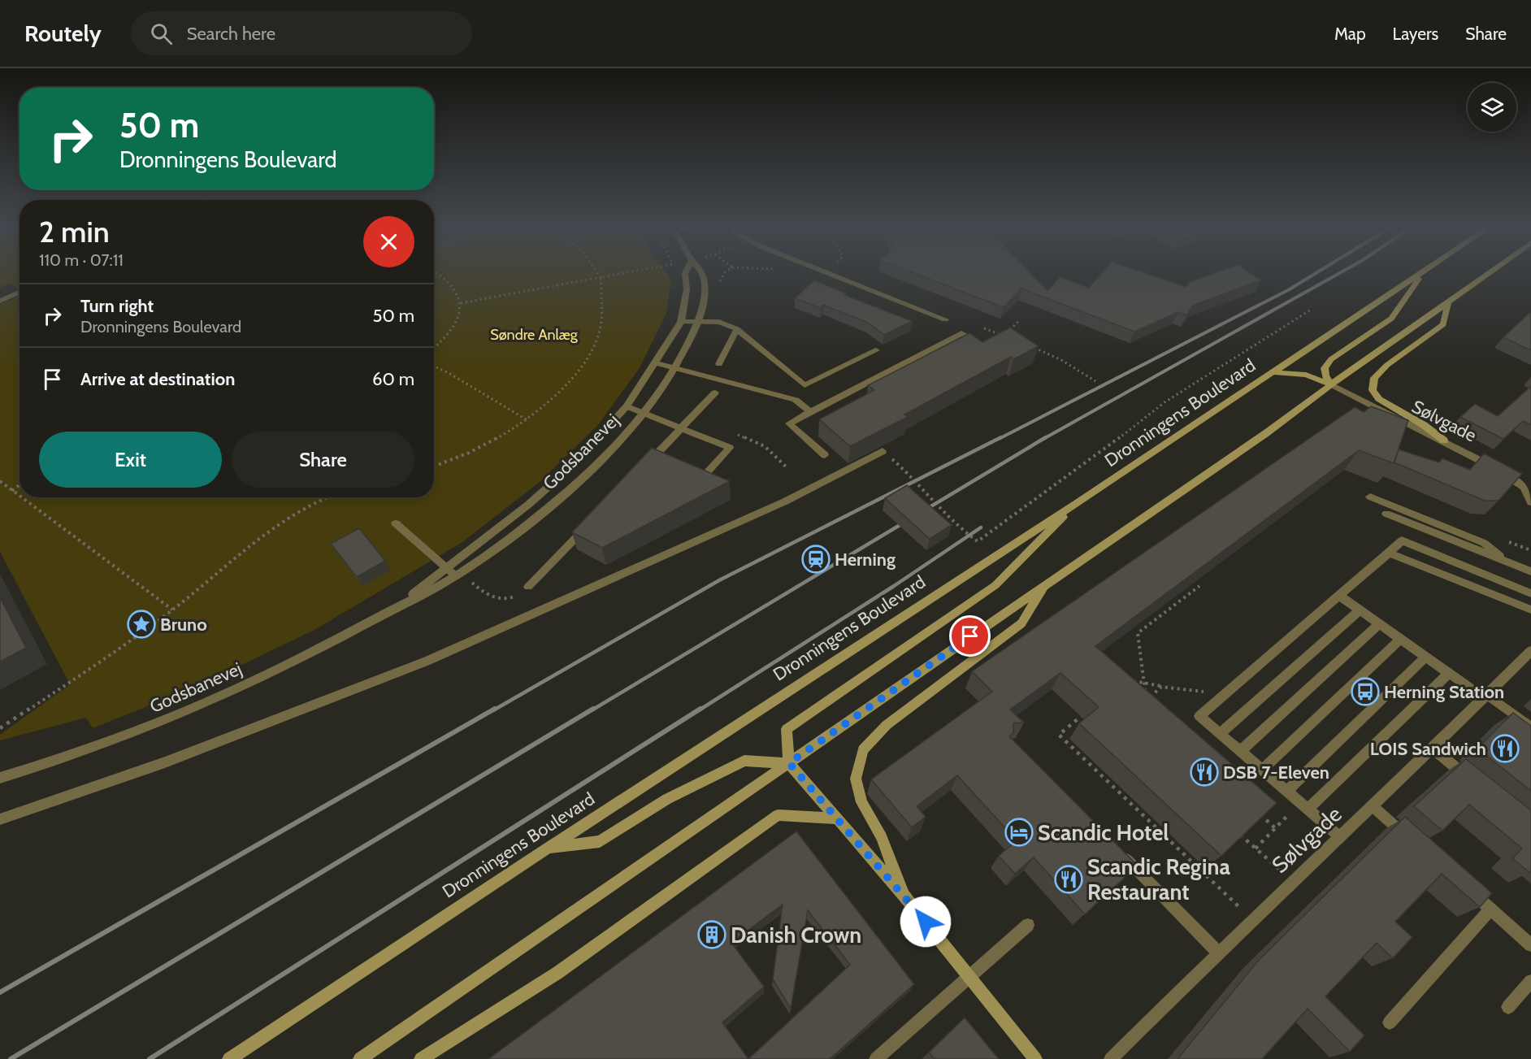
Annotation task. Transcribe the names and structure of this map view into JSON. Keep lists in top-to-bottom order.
{
  "streets": {
    "main road": ["Dronningens Boulevard"],
    "street": ["Sølvgade", "Godsbanevej"]
  },
  "parks": ["Søndre Anlæg"],
  "places": {
    "station": ["Herning"],
    "place": ["Bruno"],
    "bus stop": ["Herning Station"],
    "restaurant": ["LOIS Sandwich", "DSB 7-Eleven", "Scandic Regina Restaurant"],
    "hotel": ["Scandic Hotel"],
    "building": ["Danish Crown"]
  },
  "page": {
    "header": "Routely",
    "search": "Search here",
    "nav": ["Map", "Layers", "Share"],
    "turn": ["50 m", "Dronningens Boulevard"],
    "heading": ["2 min", "110 m · 07:11"],
    "list": [
      {
        "name": "Turn right",
        "note": "Dronningens Boulevard",
        "value": "50 m"
      },
      {
        "name": "Arrive at destination",
        "value": "60 m"
      }
    ],
    "buttons": ["Exit", "Share"]
  }
}
